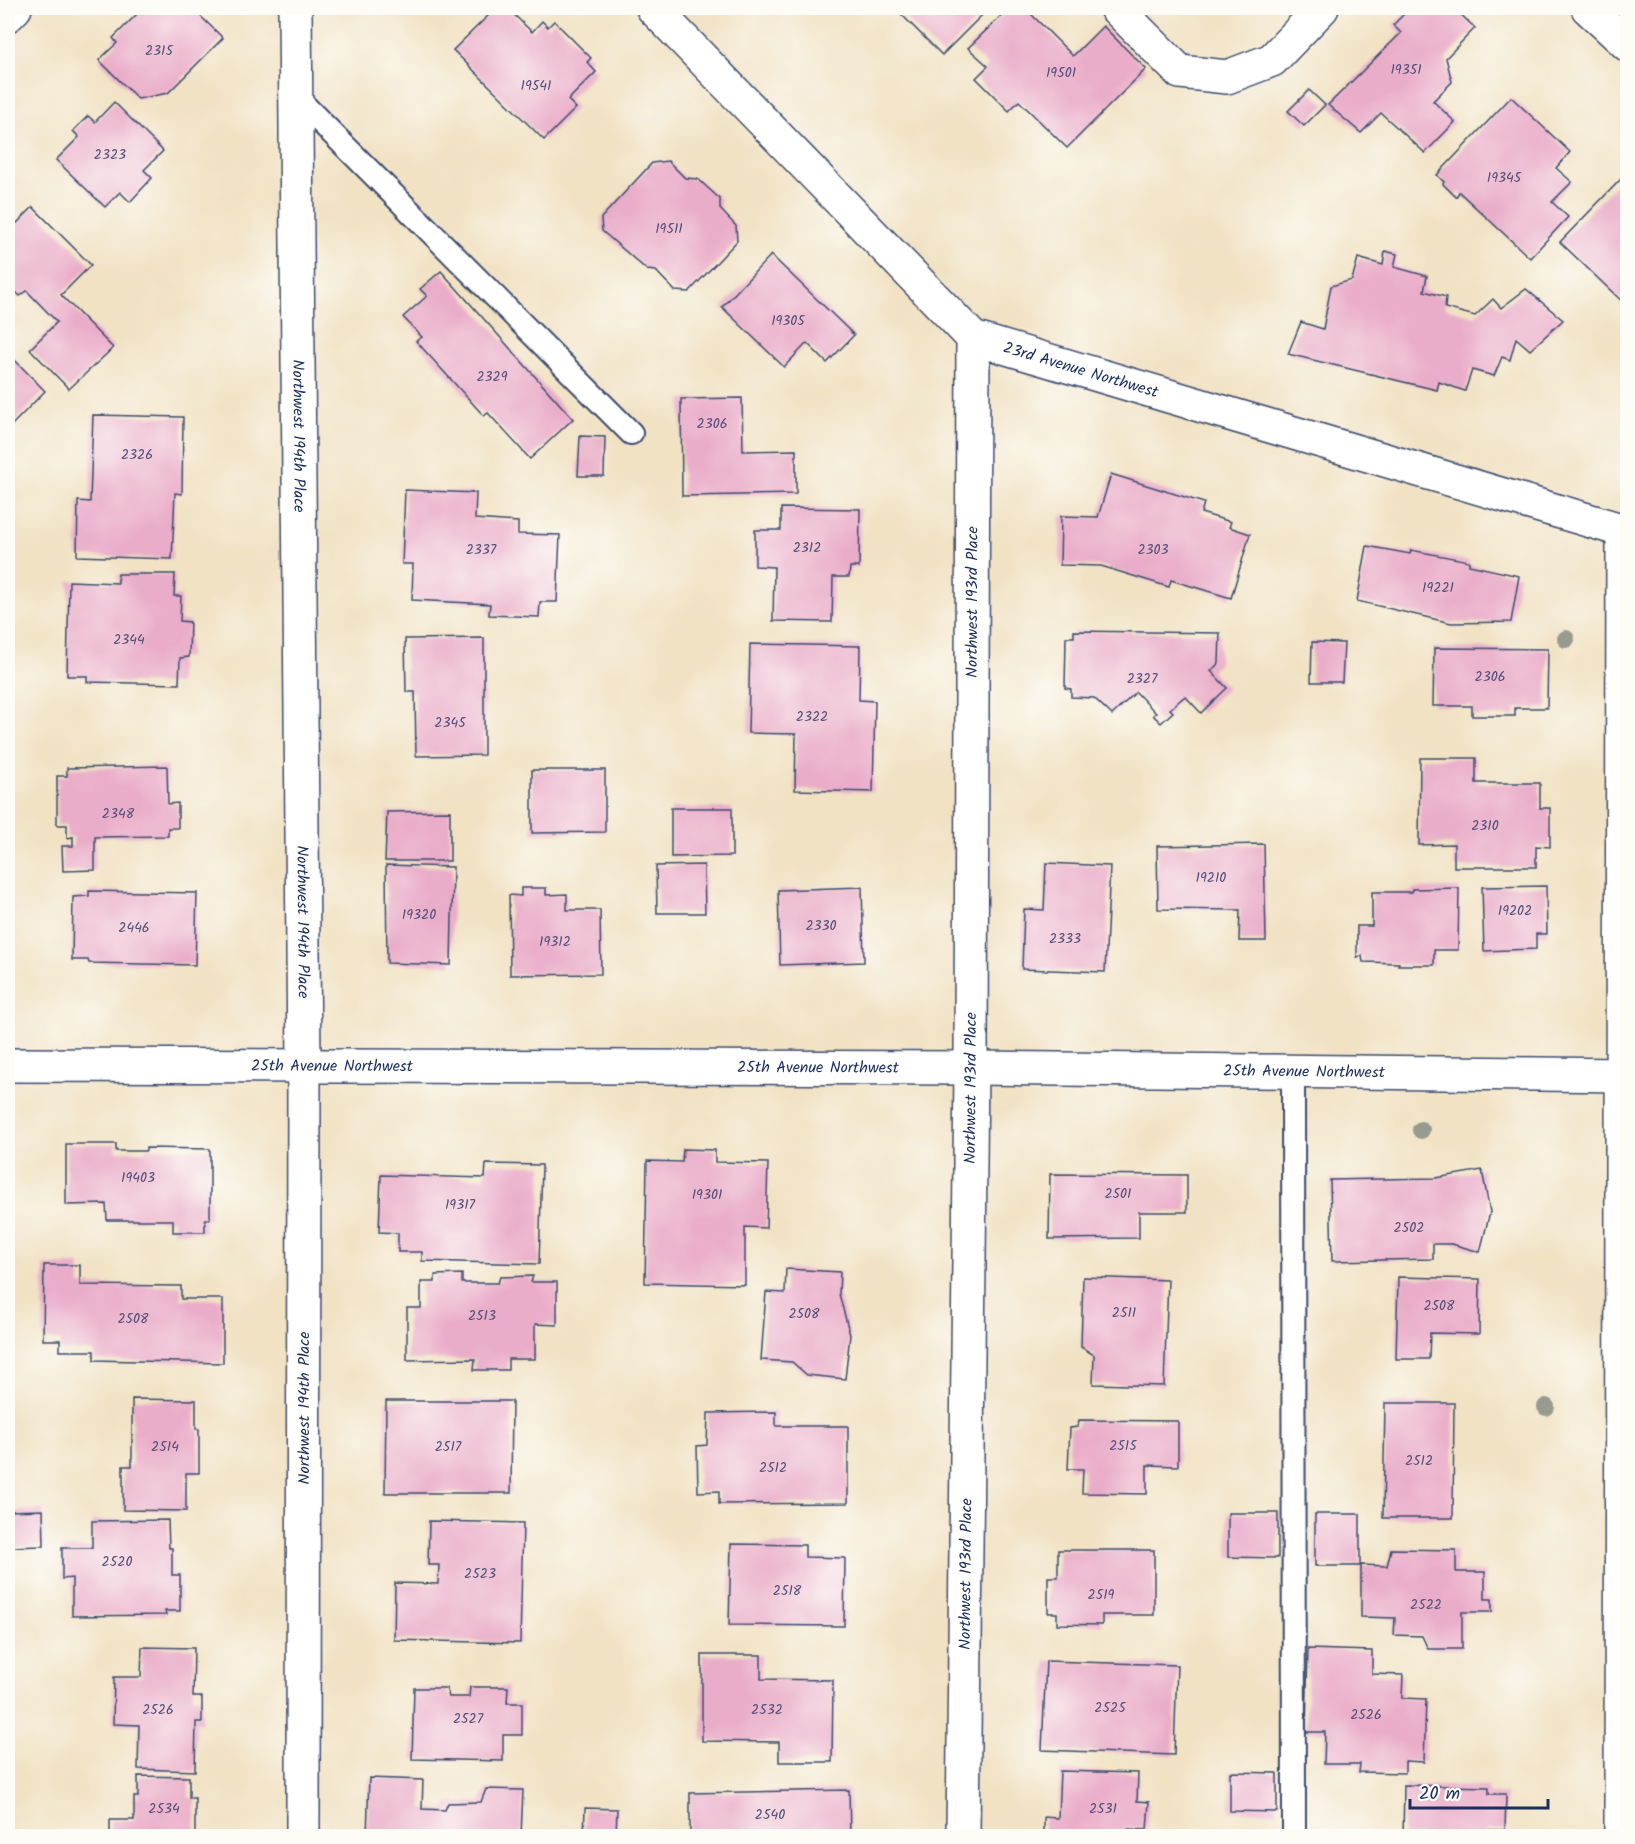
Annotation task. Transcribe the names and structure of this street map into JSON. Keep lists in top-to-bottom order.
{
  "streets": {
    "street": [
      "23rd Avenue Northwest",
      "Northwest 194th Place",
      "Northwest 193rd Place",
      "25th Avenue Northwest"
    ]
  },
  "crossings": [
    ["23rd Avenue Northwest", "Northwest 193rd Place"],
    ["Northwest 194th Place", "25th Avenue Northwest"],
    ["Northwest 193rd Place", "25th Avenue Northwest"]
  ],
  "house_numbers": [
    "2315",
    "19351",
    "19501",
    "19541",
    "2323",
    "19345",
    "19511",
    "19305",
    "2329",
    "2306",
    "2326",
    "2312",
    "2337",
    "2303",
    "19221",
    "2344",
    "2306",
    "2327",
    "2322",
    "2345",
    "2348",
    "2310",
    "19210",
    "19202",
    "19320",
    "2330",
    "2446",
    "2333",
    "19312",
    "19403",
    "2501",
    "19301",
    "19317",
    "2502",
    "2508",
    "2511",
    "2508",
    "2513",
    "2508",
    "2515",
    "2514",
    "2517",
    "2512",
    "2512",
    "2520",
    "2523",
    "2518",
    "2519",
    "2522",
    "2525",
    "2526",
    "2532",
    "2526",
    "2527",
    "2534",
    "2531",
    "2540"
  ],
  "scale_bar": "20 m"
}
